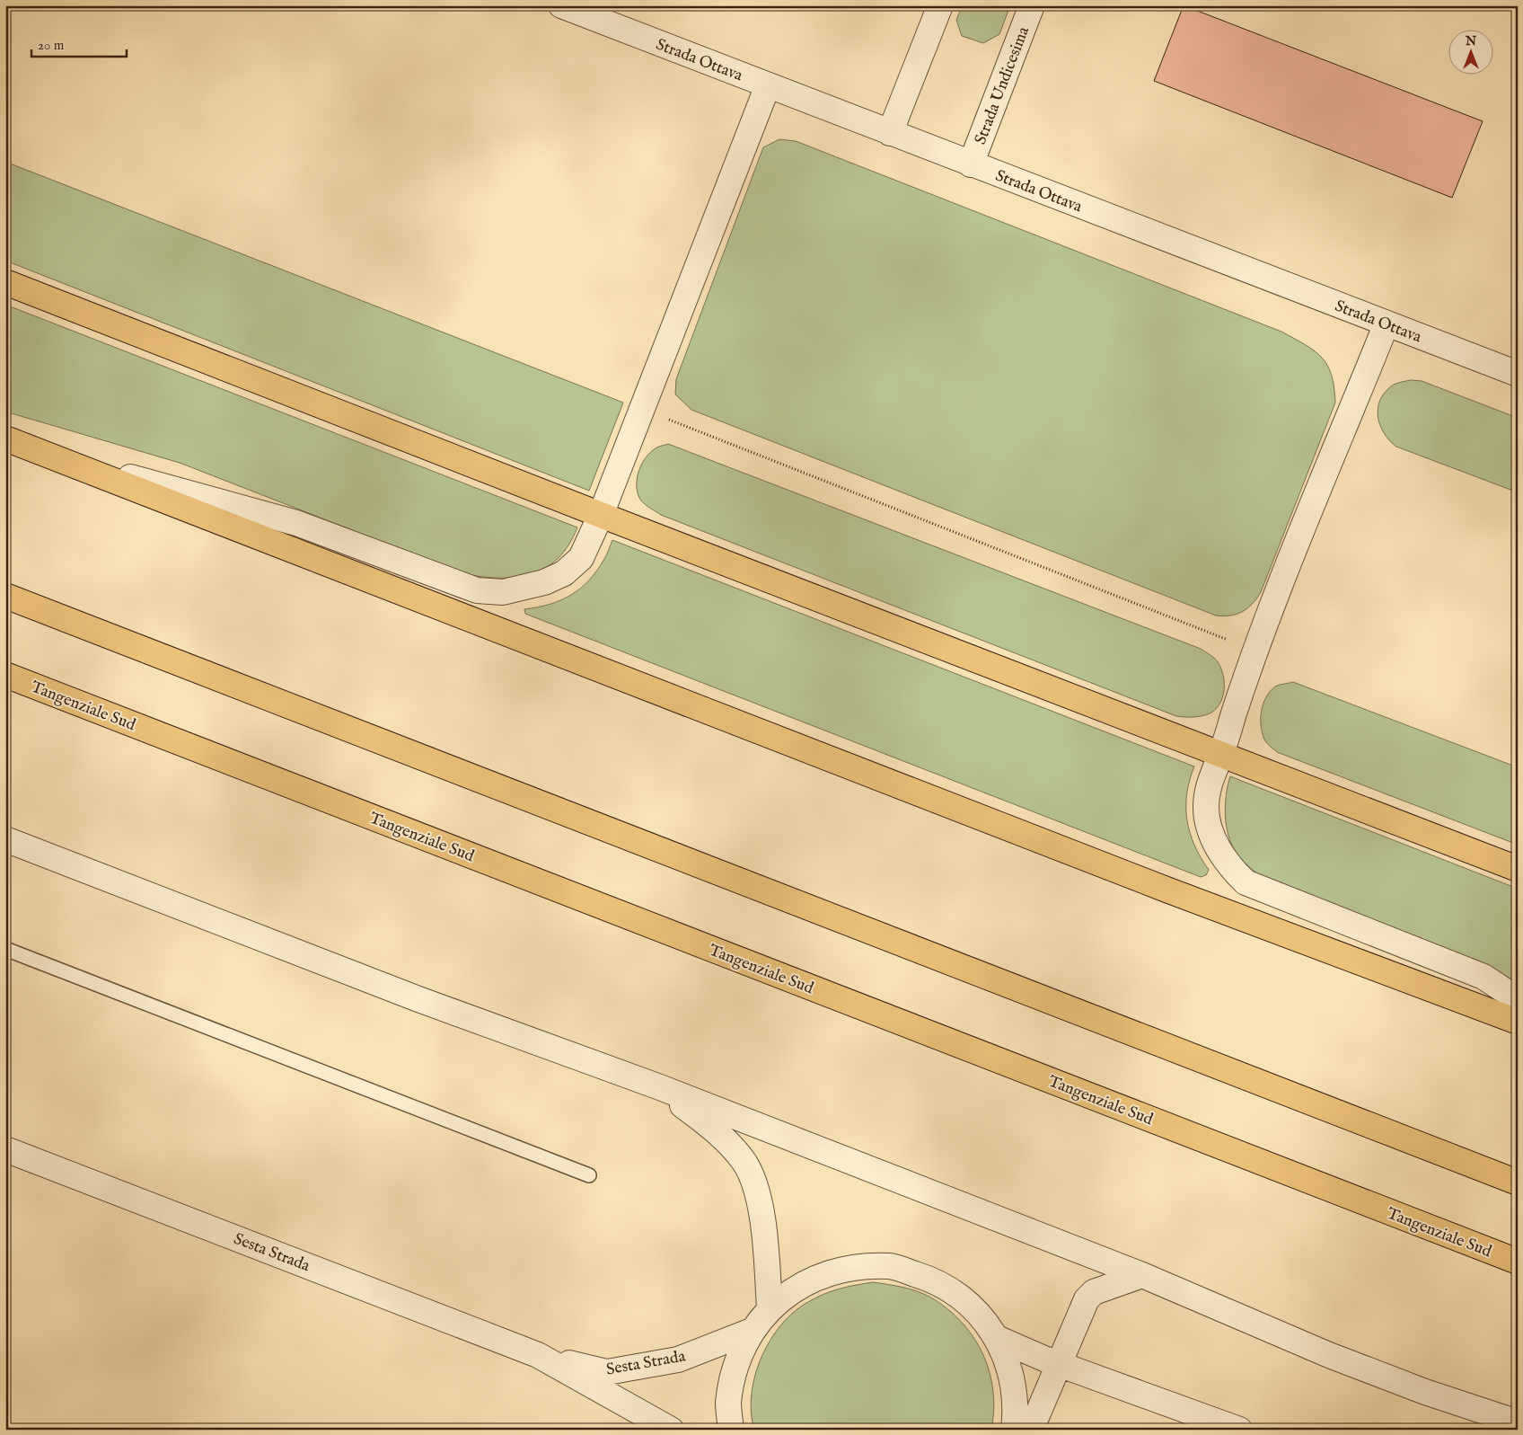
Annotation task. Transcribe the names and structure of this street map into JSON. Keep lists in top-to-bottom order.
{
  "streets": {
    "highway": ["Tangenziale Sud"],
    "street": ["Strada Ottava", "Strada Undicesima", "Sesta Strada"]
  },
  "crossings": [
    ["Strada Ottava", "Strada Undicesima"]
  ],
  "scale_bar": "20 m",
  "north": "top"
}
